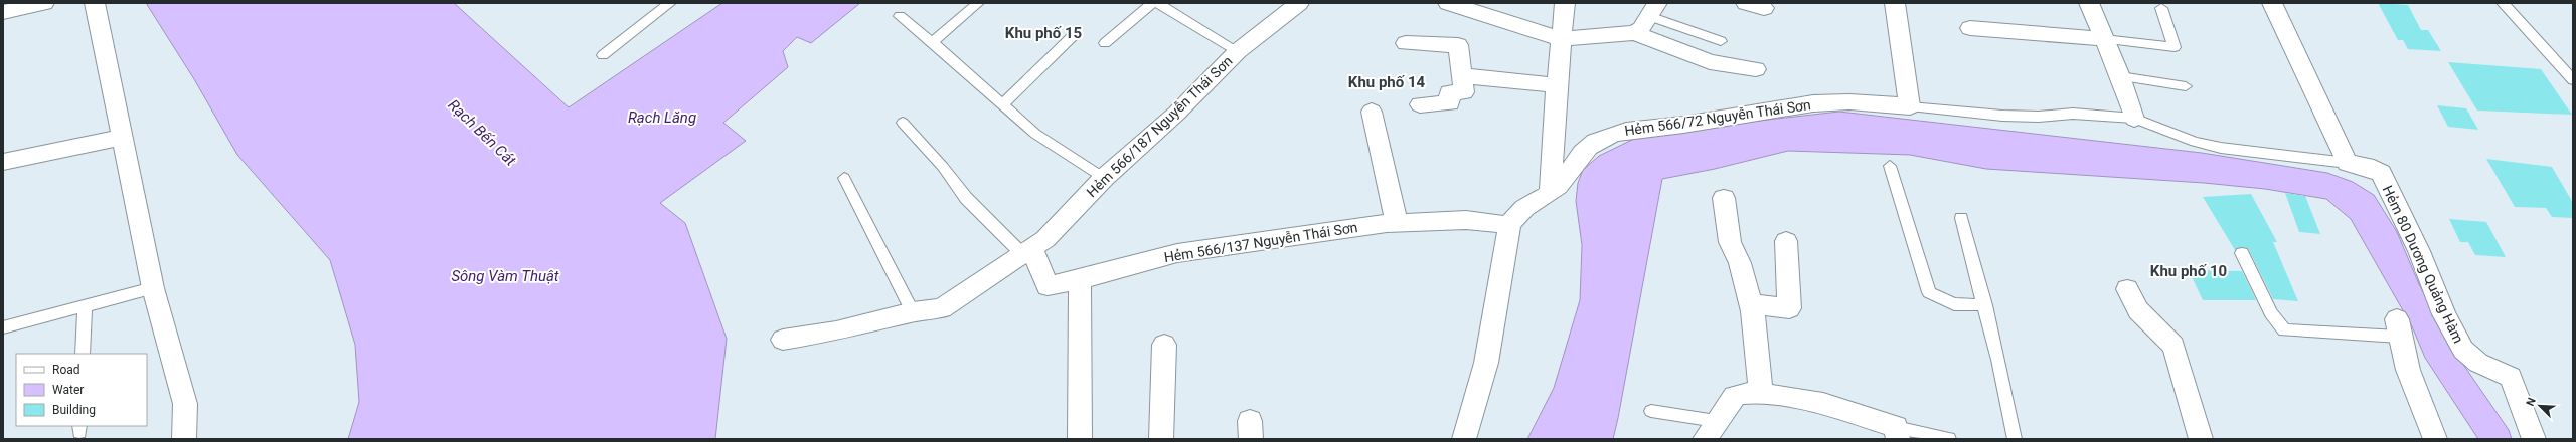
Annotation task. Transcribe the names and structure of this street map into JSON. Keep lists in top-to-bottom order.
{
  "streets": {
    "street": [
      "Hẻm 566/72 Nguyễn Thái Sơn",
      "Hẻm 566/187 Nguyễn Thái Sơn",
      "Hẻm 566/137 Nguyễn Thái Sơn",
      "Hẻm 80 Dương Quảng Hàm"
    ]
  },
  "crossings": [
    ["Hẻm 566/72 Nguyễn Thái Sơn", "Hẻm 566/137 Nguyễn Thái Sơn"],
    ["Hẻm 566/72 Nguyễn Thái Sơn", "Hẻm 80 Dương Quảng Hàm"],
    ["Hẻm 566/187 Nguyễn Thái Sơn", "Hẻm 566/137 Nguyễn Thái Sơn"]
  ],
  "districts": ["Khu phố 15", "Khu phố 14", "Khu phố 10"],
  "water": ["Rạch Lăng", "Rạch Bến Cát", "Sông Vàm Thuật"],
  "legend": ["Road", "Water", "Building"],
  "north": "top left"
}
